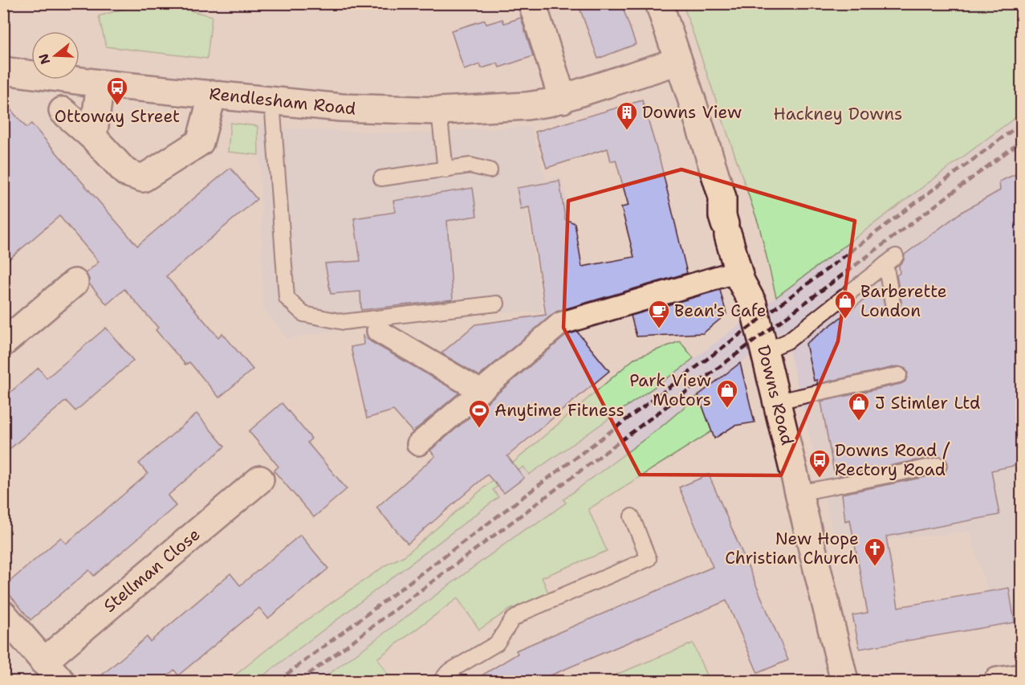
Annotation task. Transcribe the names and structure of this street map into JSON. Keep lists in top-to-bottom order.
{
  "streets": {
    "street": ["Rendlesham Road", "Downs Road", "Stellman Close"]
  },
  "crossings": [
    ["Rendlesham Road", "Downs Road"]
  ],
  "parks": ["Hackney Downs"],
  "places": {
    "bus stop": ["Ottoway Street", "Downs Road / Rectory Road"],
    "building": ["Downs View"],
    "shop": ["Barberette London", "Park View Motors", "J Stimler Ltd"],
    "cafe": ["Bean's Cafe"],
    "sports": ["Anytime Fitness"],
    "church": ["New Hope Christian Church"]
  },
  "north": "left"
}
